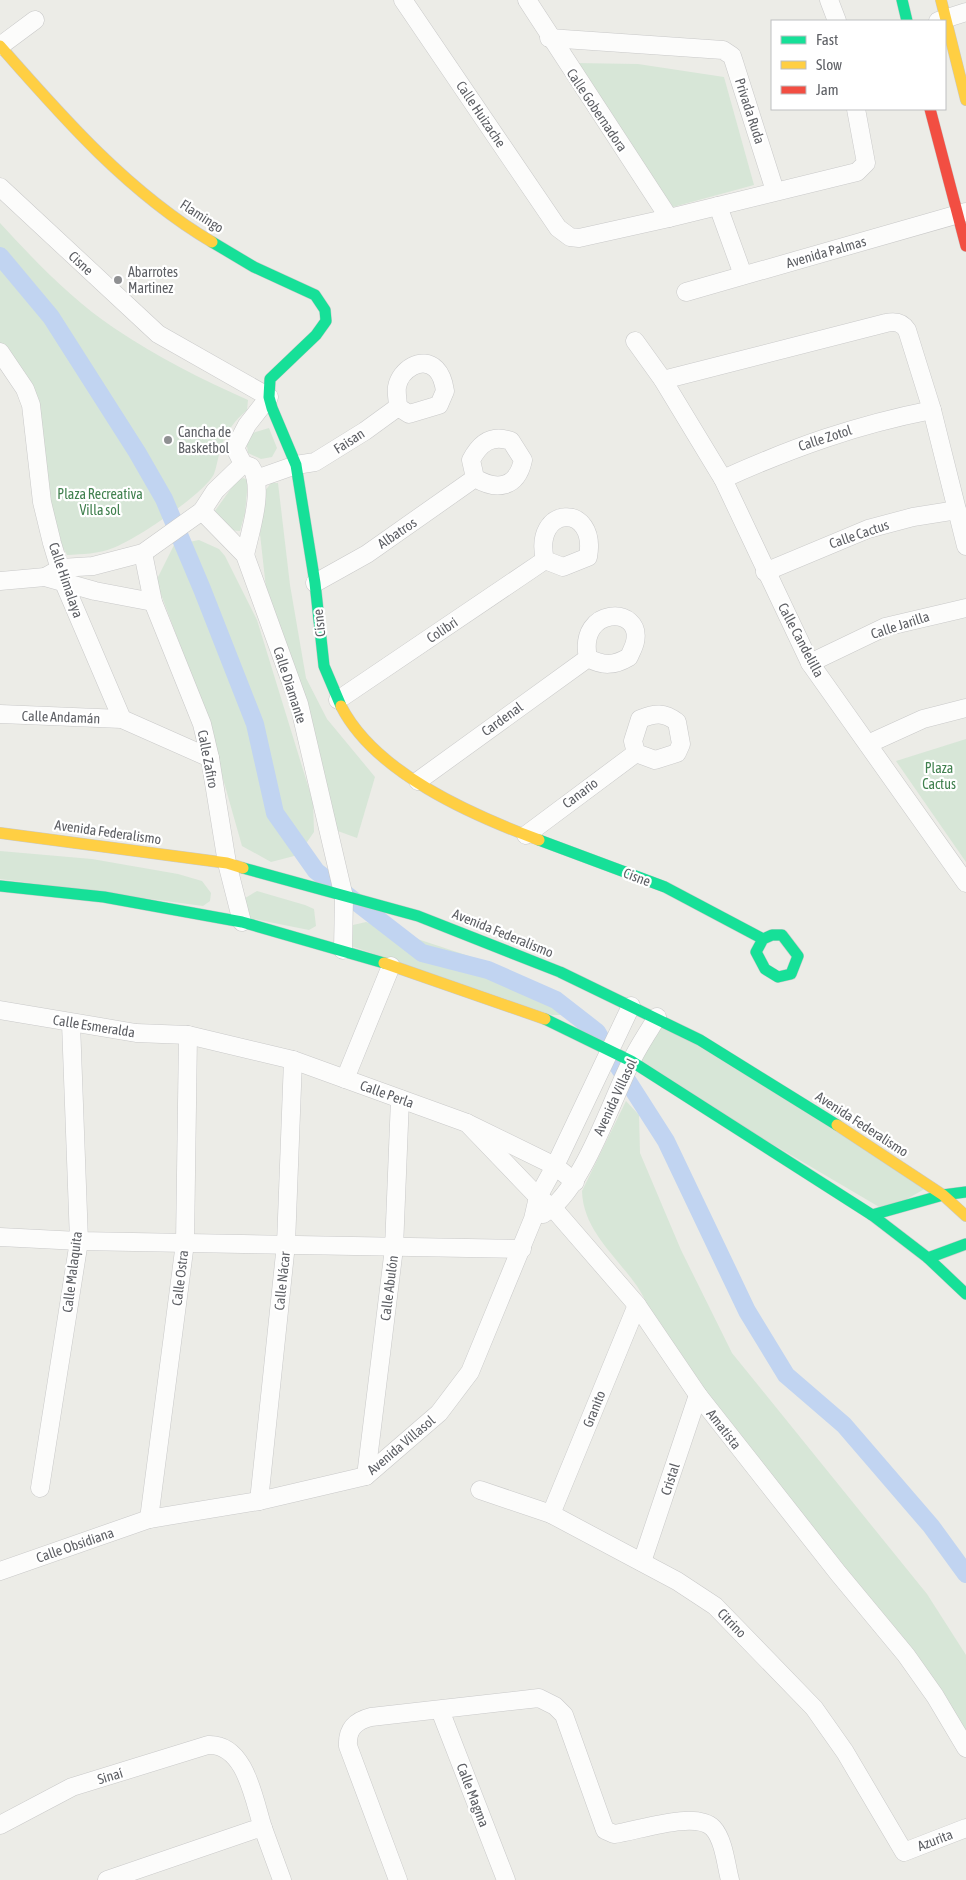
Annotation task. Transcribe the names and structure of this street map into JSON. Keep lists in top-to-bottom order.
{
  "streets": {
    "street": [
      "Calle Gobernadora",
      "Privada Ruda",
      "Calle Huizache",
      "Flamingo",
      "Avenida Palmas",
      "Cisne",
      "Calle Zotol",
      "Faisan",
      "Albatros",
      "Calle Cactus",
      "Calle Himalaya",
      "Calle Jarilla",
      "Colibri",
      "Calle Candelilla",
      "Calle Diamante",
      "Calle Andamán",
      "Cardenal",
      "Calle Zafiro",
      "Canario",
      "Avenida Federalismo",
      "Calle Esmeralda",
      "Calle Perla",
      "Avenida Villasol",
      "Calle Malaquita",
      "Calle Ostra",
      "Calle Nácar",
      "Calle Abulón",
      "Granito",
      "Amatista",
      "Cristal",
      "Calle Obsidiana",
      "Citrino",
      "Sinaí",
      "Calle Magma",
      "Azurita"
    ]
  },
  "crossings": [
    ["Calle Gobernadora", "Privada Ruda"],
    ["Calle Gobernadora", "Calle Huizache"],
    ["Flamingo", "Cisne"],
    ["Cisne", "Faisan"],
    ["Cisne", "Albatros"],
    ["Cisne", "Colibri"],
    ["Cisne", "Cardenal"],
    ["Cisne", "Canario"],
    ["Calle Zotol", "Calle Candelilla"],
    ["Calle Cactus", "Calle Candelilla"],
    ["Calle Himalaya", "Calle Andamán"],
    ["Calle Jarilla", "Calle Candelilla"],
    ["Calle Diamante", "Avenida Federalismo"],
    ["Calle Zafiro", "Avenida Federalismo"],
    ["Avenida Federalismo", "Avenida Villasol"],
    ["Calle Esmeralda", "Calle Perla"],
    ["Calle Esmeralda", "Calle Malaquita"],
    ["Calle Esmeralda", "Calle Ostra"],
    ["Calle Perla", "Avenida Villasol"],
    ["Calle Perla", "Calle Ostra"],
    ["Calle Perla", "Calle Nácar"],
    ["Calle Perla", "Calle Abulón"],
    ["Calle Perla", "Amatista"],
    ["Avenida Villasol", "Calle Ostra"],
    ["Avenida Villasol", "Calle Nácar"],
    ["Avenida Villasol", "Calle Abulón"],
    ["Avenida Villasol", "Amatista"],
    ["Avenida Villasol", "Calle Obsidiana"],
    ["Calle Ostra", "Calle Obsidiana"],
    ["Granito", "Amatista"],
    ["Granito", "Citrino"],
    ["Amatista", "Cristal"],
    ["Cristal", "Citrino"],
    ["Citrino", "Azurita"]
  ],
  "parks": ["Plaza Recreativa Villa sol", "Plaza Cactus"],
  "places": ["Abarrotes Martinez", "Cancha de Basketbol"],
  "legend": ["Fast", "Slow", "Jam"]
}
